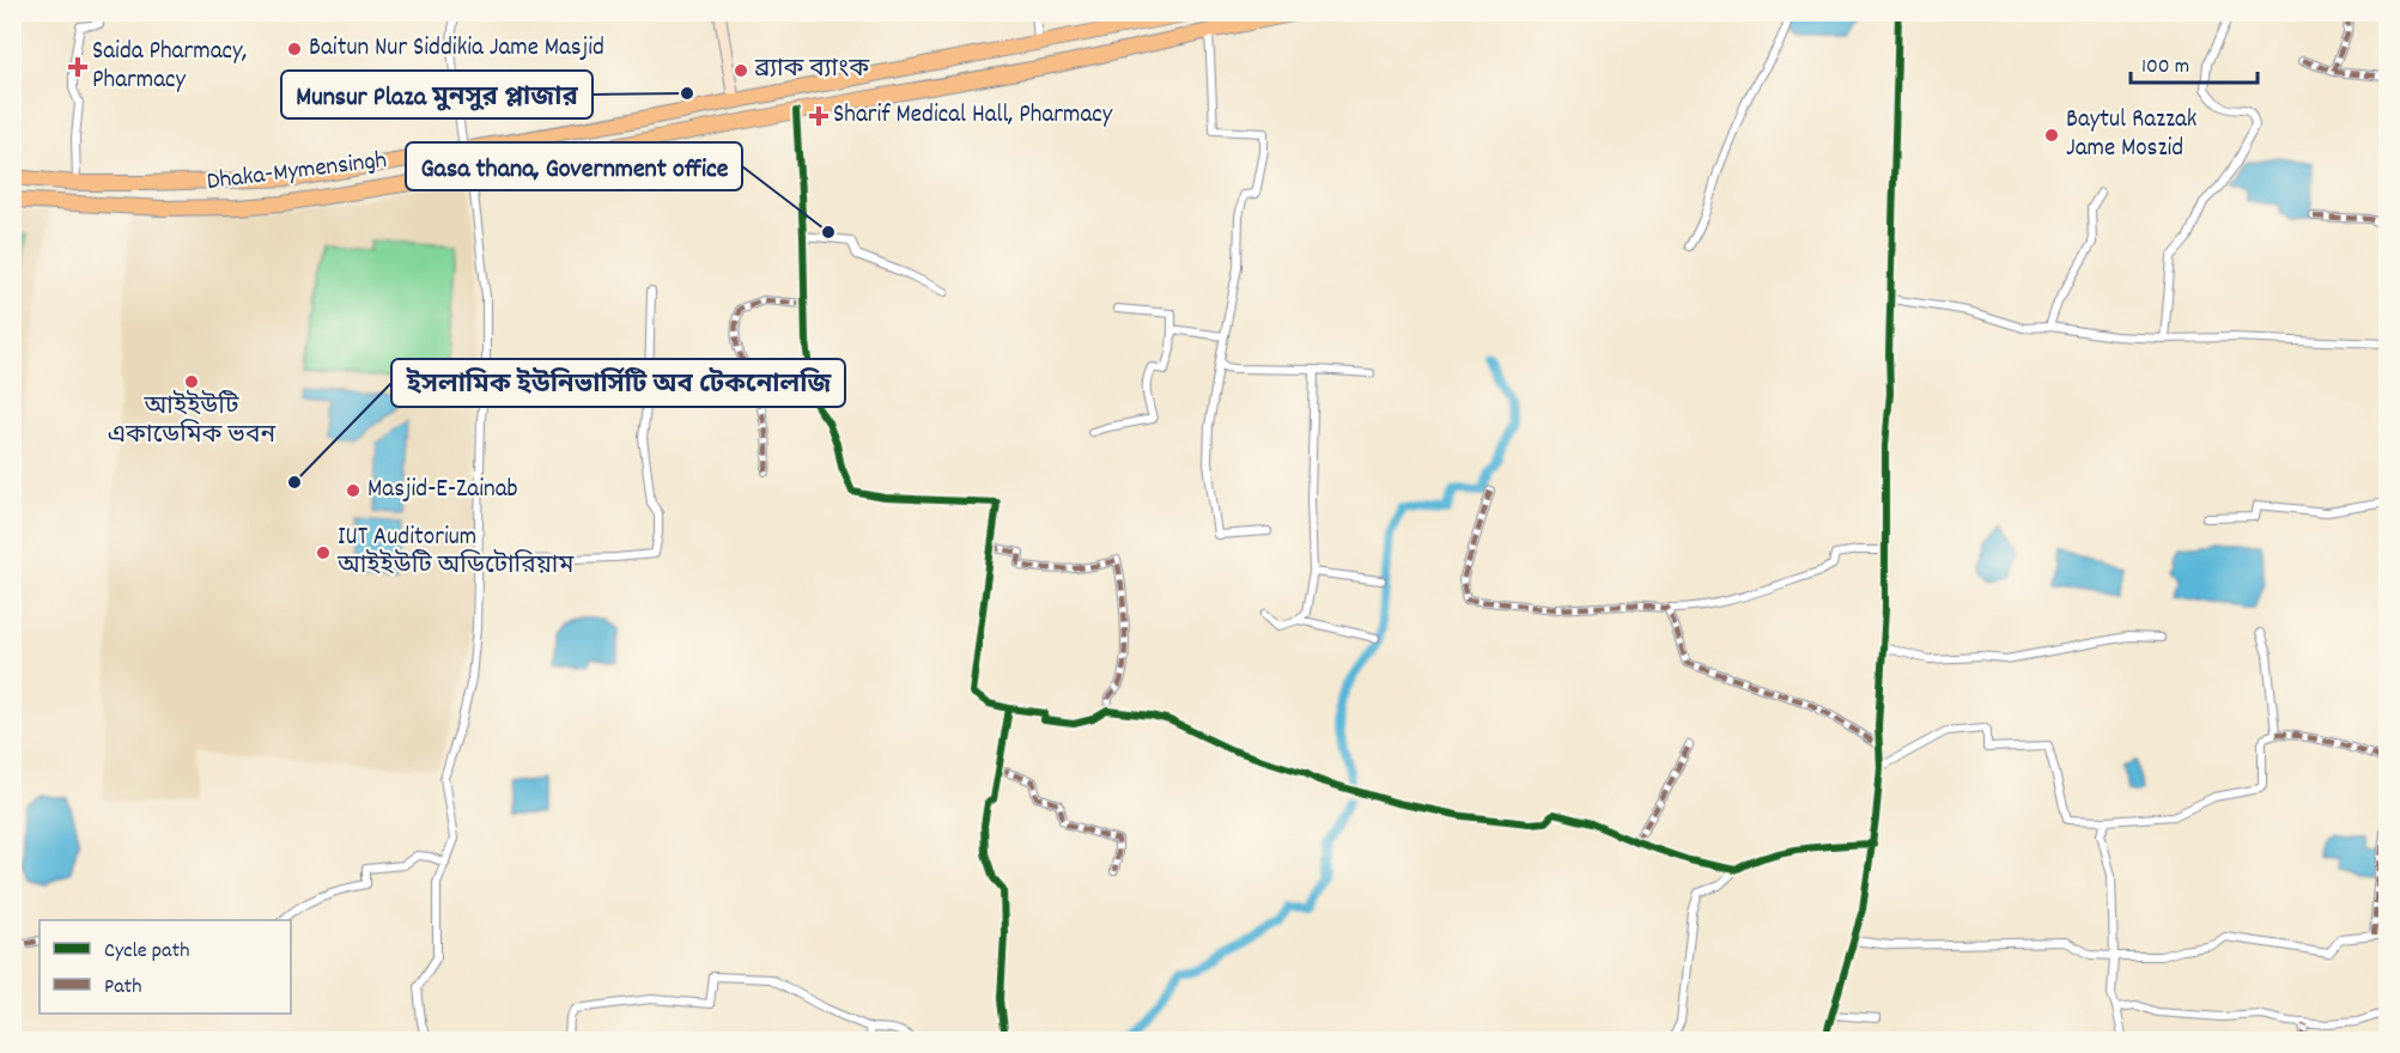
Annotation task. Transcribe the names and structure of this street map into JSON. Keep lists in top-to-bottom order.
{
  "streets": {
    "highway": ["Dhaka-Mymensingh"]
  },
  "places": {
    "other": [
      "Baitun Nur Siddikia Jame Masjid",
      "ব্র্যাক ব্যাংক",
      "Munsur Plaza মুনসুর প্লাজার",
      "Baytul Razzak Jame Moszid",
      "Gasa thana, Government office",
      "আইইউটি একাডেমিক ভবন",
      "ইসলামিক ইউনিভার্সিটি অব টেকনোলজি",
      "Masjid-E-Zainab",
      "IUT Auditorium আইইউটি অডিটোরিয়াম"
    ],
    "health": ["Saida Pharmacy, Pharmacy", "Sharif Medical Hall, Pharmacy"]
  },
  "legend": ["Cycle path", "Path"],
  "scale_bar": "100 m"
}
